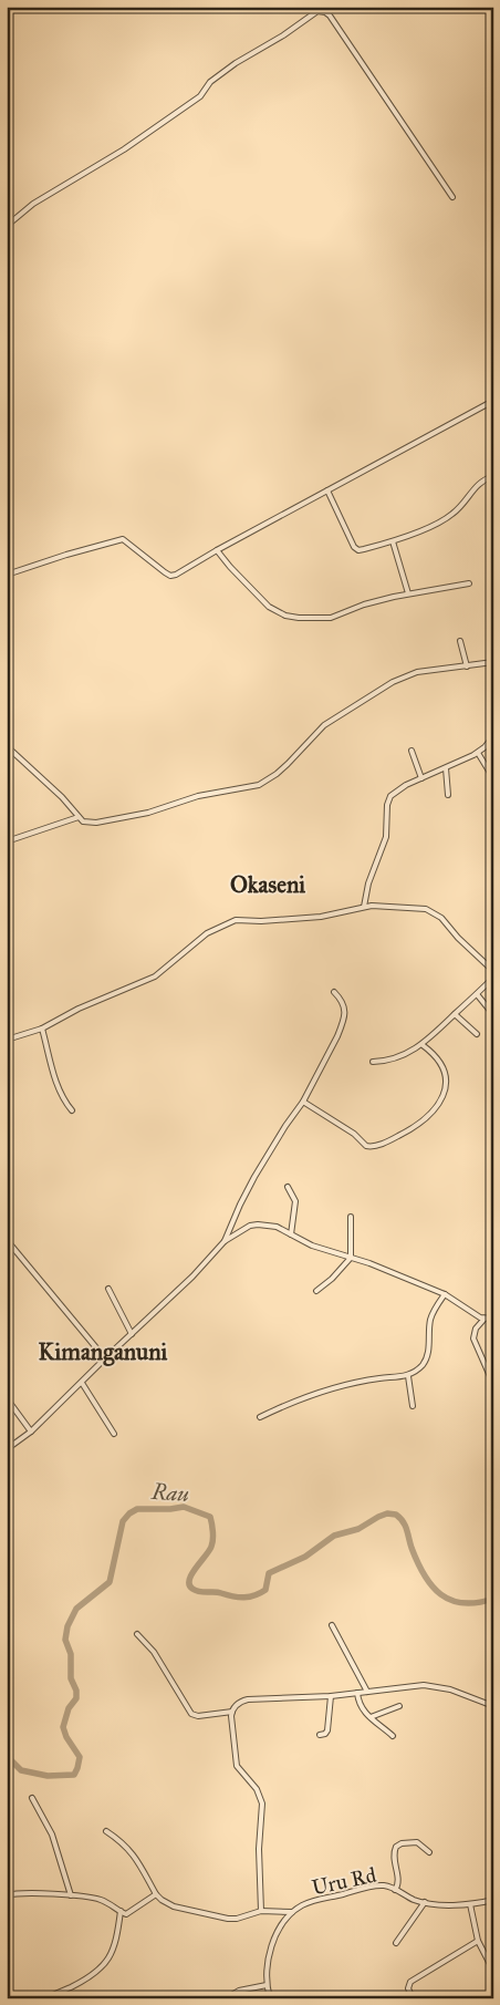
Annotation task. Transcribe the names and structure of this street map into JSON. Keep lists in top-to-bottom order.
{
  "streets": {
    "street": ["Uru Rd"]
  },
  "districts": ["Okaseni", "Kimanganuni"],
  "water": ["Rau"]
}
